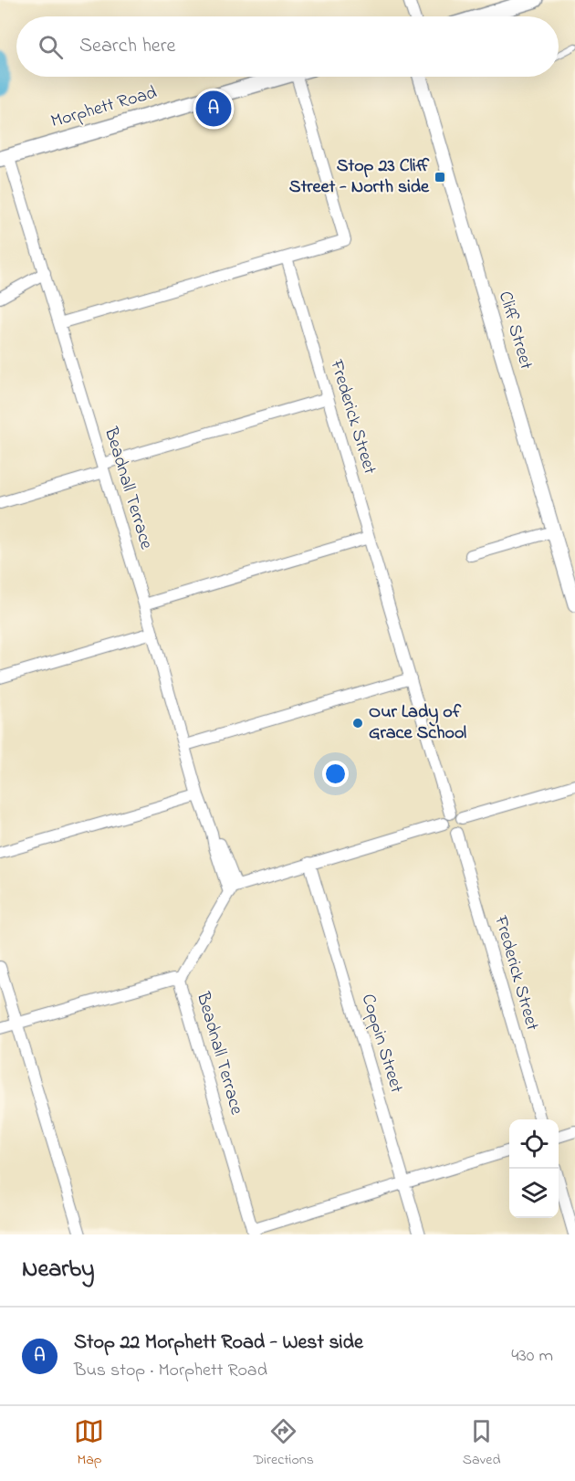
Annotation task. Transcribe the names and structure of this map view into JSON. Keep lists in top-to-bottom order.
{
  "streets": {
    "main road": ["Morphett Road"],
    "street": [
      "Cliff Street",
      "Frederick Street",
      "Beadnall Terrace",
      "Coppin Street"
    ]
  },
  "crossings": [
    ["Morphett Road", "Beadnall Terrace"]
  ],
  "places": {
    "transit": ["Stop 23 Cliff Street - North side"],
    "other": ["Our Lady of Grace School"]
  },
  "page": {
    "search": "Search here",
    "pins": "A",
    "heading": "Nearby",
    "list": [
      {
        "mark": "A",
        "name": "Stop 22 Morphett Road - West side",
        "note": "Bus stop · Morphett Road",
        "value": "430 m"
      }
    ],
    "nav": ["Map", "Directions", "Saved"]
  }
}
